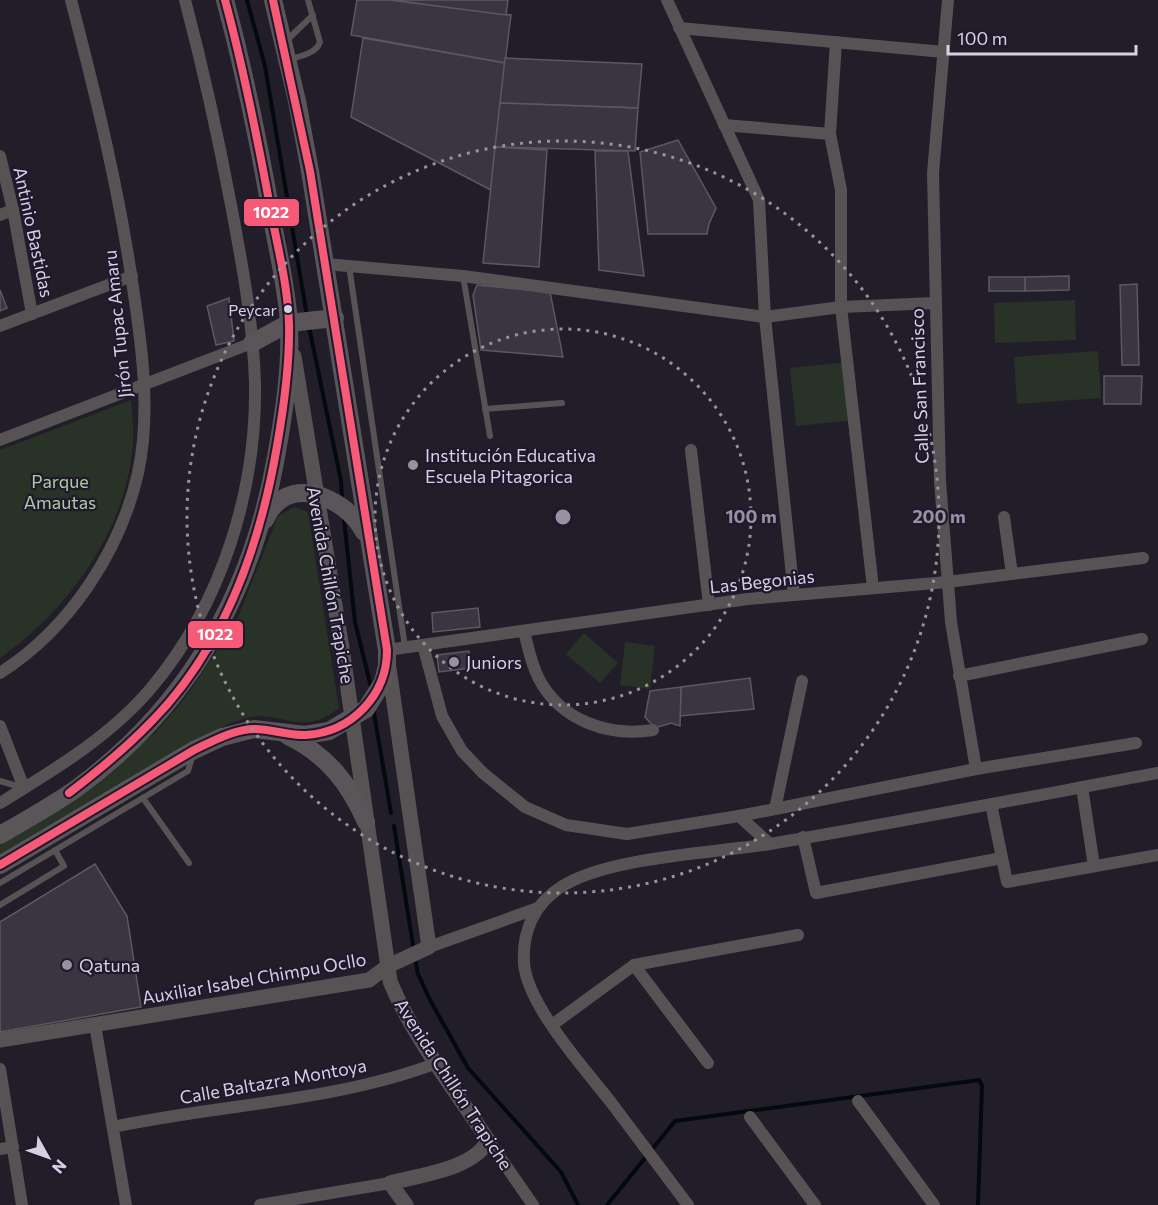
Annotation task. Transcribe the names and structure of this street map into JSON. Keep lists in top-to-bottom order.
{
  "streets": {
    "main road": ["Avenida Chillón Trapiche"],
    "street": [
      "Antinio Bastidas",
      "Jirón Tupac Amaru",
      "Calle San Francisco",
      "Las Begonias",
      "Auxiliar Isabel Chimpu Ocllo",
      "Calle Baltazra Montoya"
    ]
  },
  "crossings": [
    ["Calle San Francisco", "Las Begonias"],
    ["Avenida Chillón Trapiche", "Auxiliar Isabel Chimpu Ocllo"],
    ["Avenida Chillón Trapiche", "Calle Baltazra Montoya"]
  ],
  "parks": ["Parque Amautas"],
  "places": [
    "Peycar",
    "Institución Educativa Escuela Pitagorica",
    "Juniors",
    "Qatuna"
  ],
  "lines": ["transit line 1022"],
  "scale_bar": "100 m",
  "north": "bottom right",
  "rings": ["100 m", "200 m"]
}
